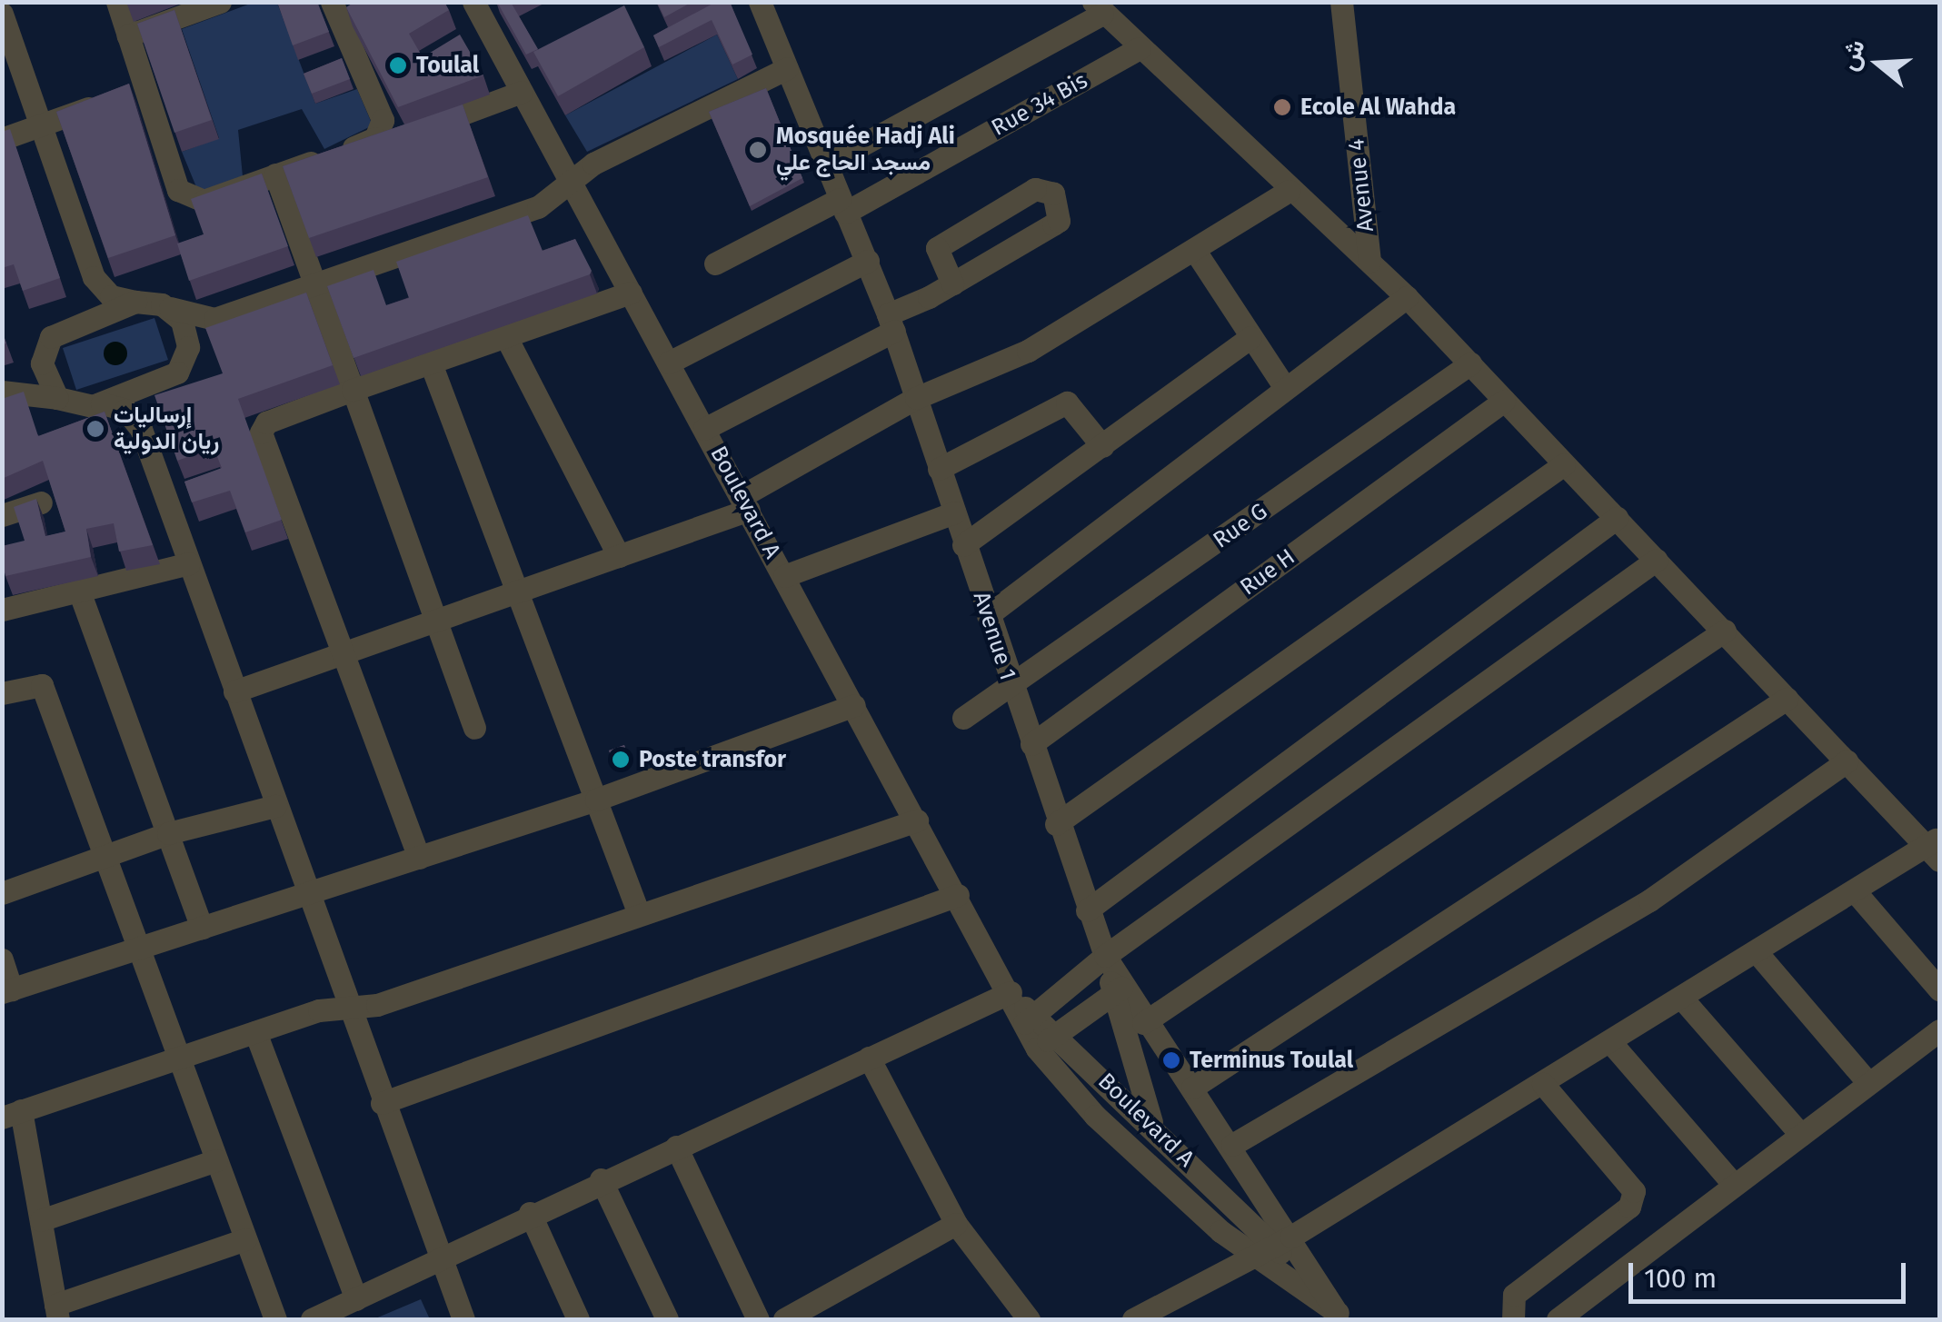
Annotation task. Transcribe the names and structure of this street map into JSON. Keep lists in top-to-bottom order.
{
  "streets": {
    "street": [
      "Rue 34 Bis",
      "Avenue 4",
      "Boulevard A",
      "Rue G",
      "Rue H",
      "Avenue 1"
    ]
  },
  "crossings": [
    ["Rue 34 Bis", "Avenue 1"],
    ["Rue G", "Avenue 1"],
    ["Rue H", "Avenue 1"]
  ],
  "places": [
    "Toulal",
    "Ecole Al Wahda",
    "Mosquée Hadj Ali مسجد الحاج علي",
    "إرساليات ریان الدولية",
    "Poste transfor",
    "Terminus Toulal"
  ],
  "scale_bar": "100 m",
  "north": "left"
}
